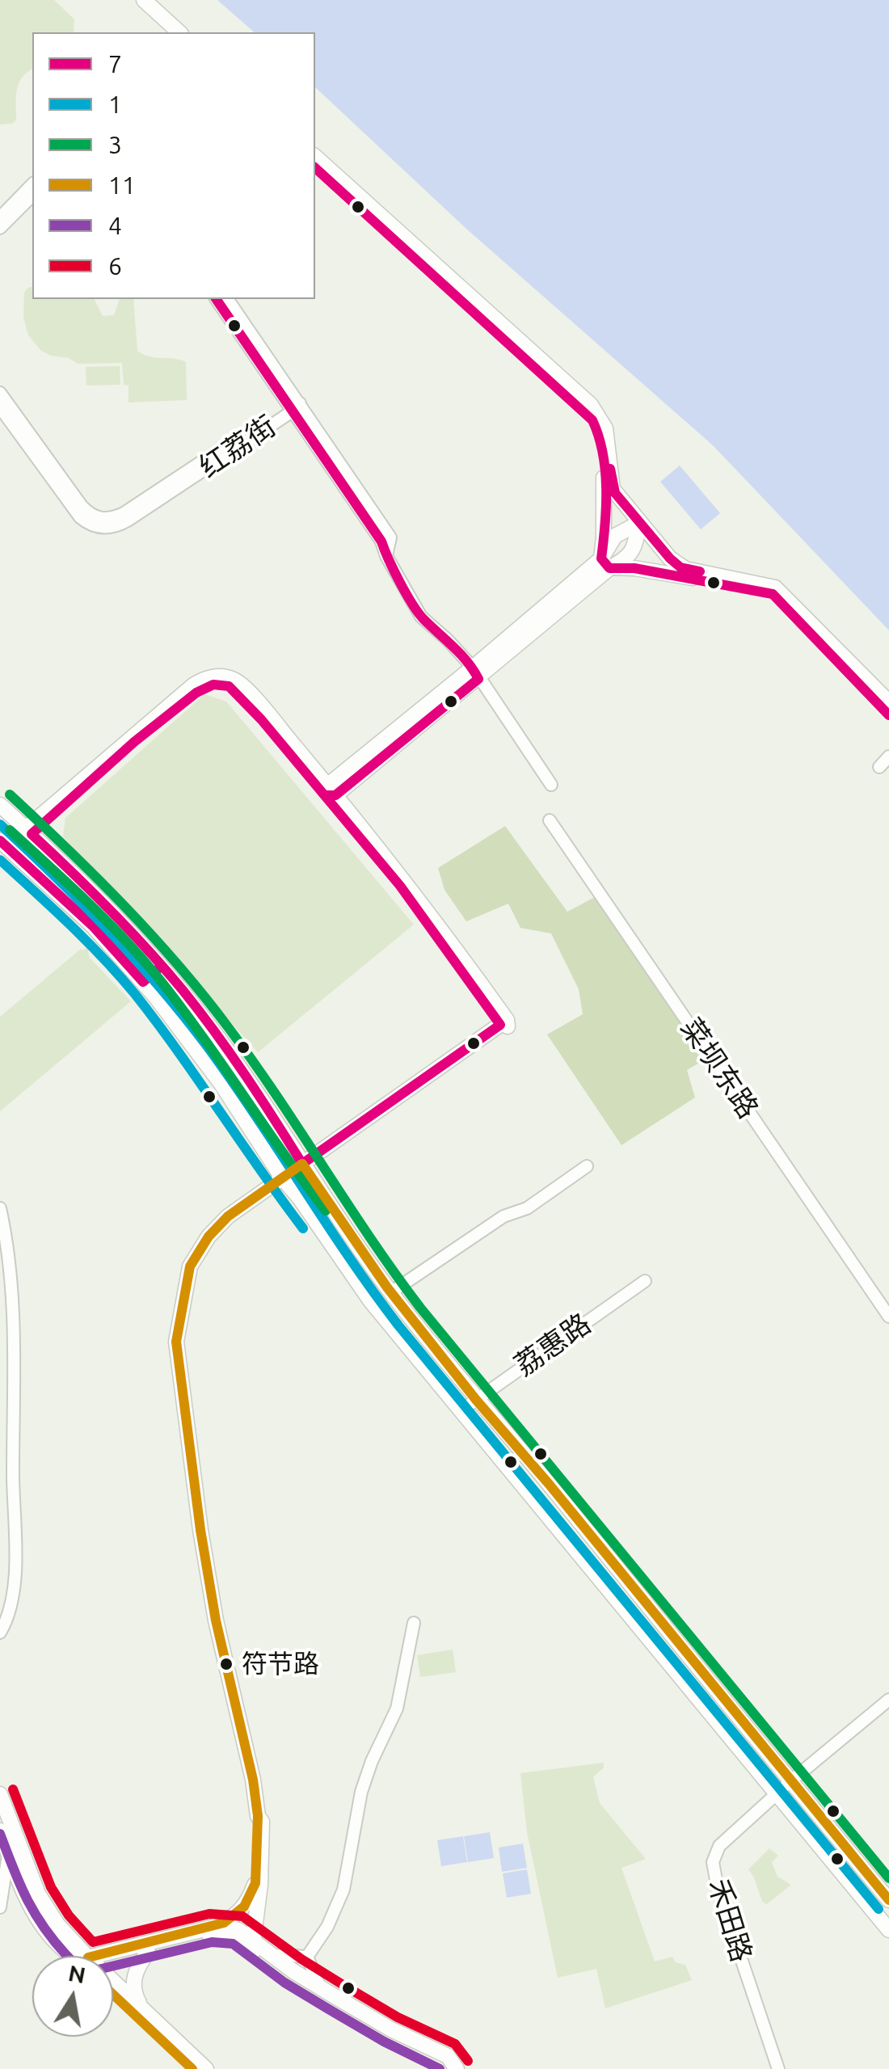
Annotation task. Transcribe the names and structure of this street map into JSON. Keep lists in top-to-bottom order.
{
  "streets": {
    "street": [
      "红荔街",
      "菜坝东路",
      "荔惠路",
      "禾田路"
    ]
  },
  "places": ["符节路"],
  "lines": [
    "transit line 7",
    "transit line 3",
    "transit line 1",
    "transit line 11",
    "transit line 6",
    "transit line 4"
  ],
  "legend": [
    "7",
    "1",
    "3",
    "11",
    "4",
    "6"
  ],
  "north": "top"
}
